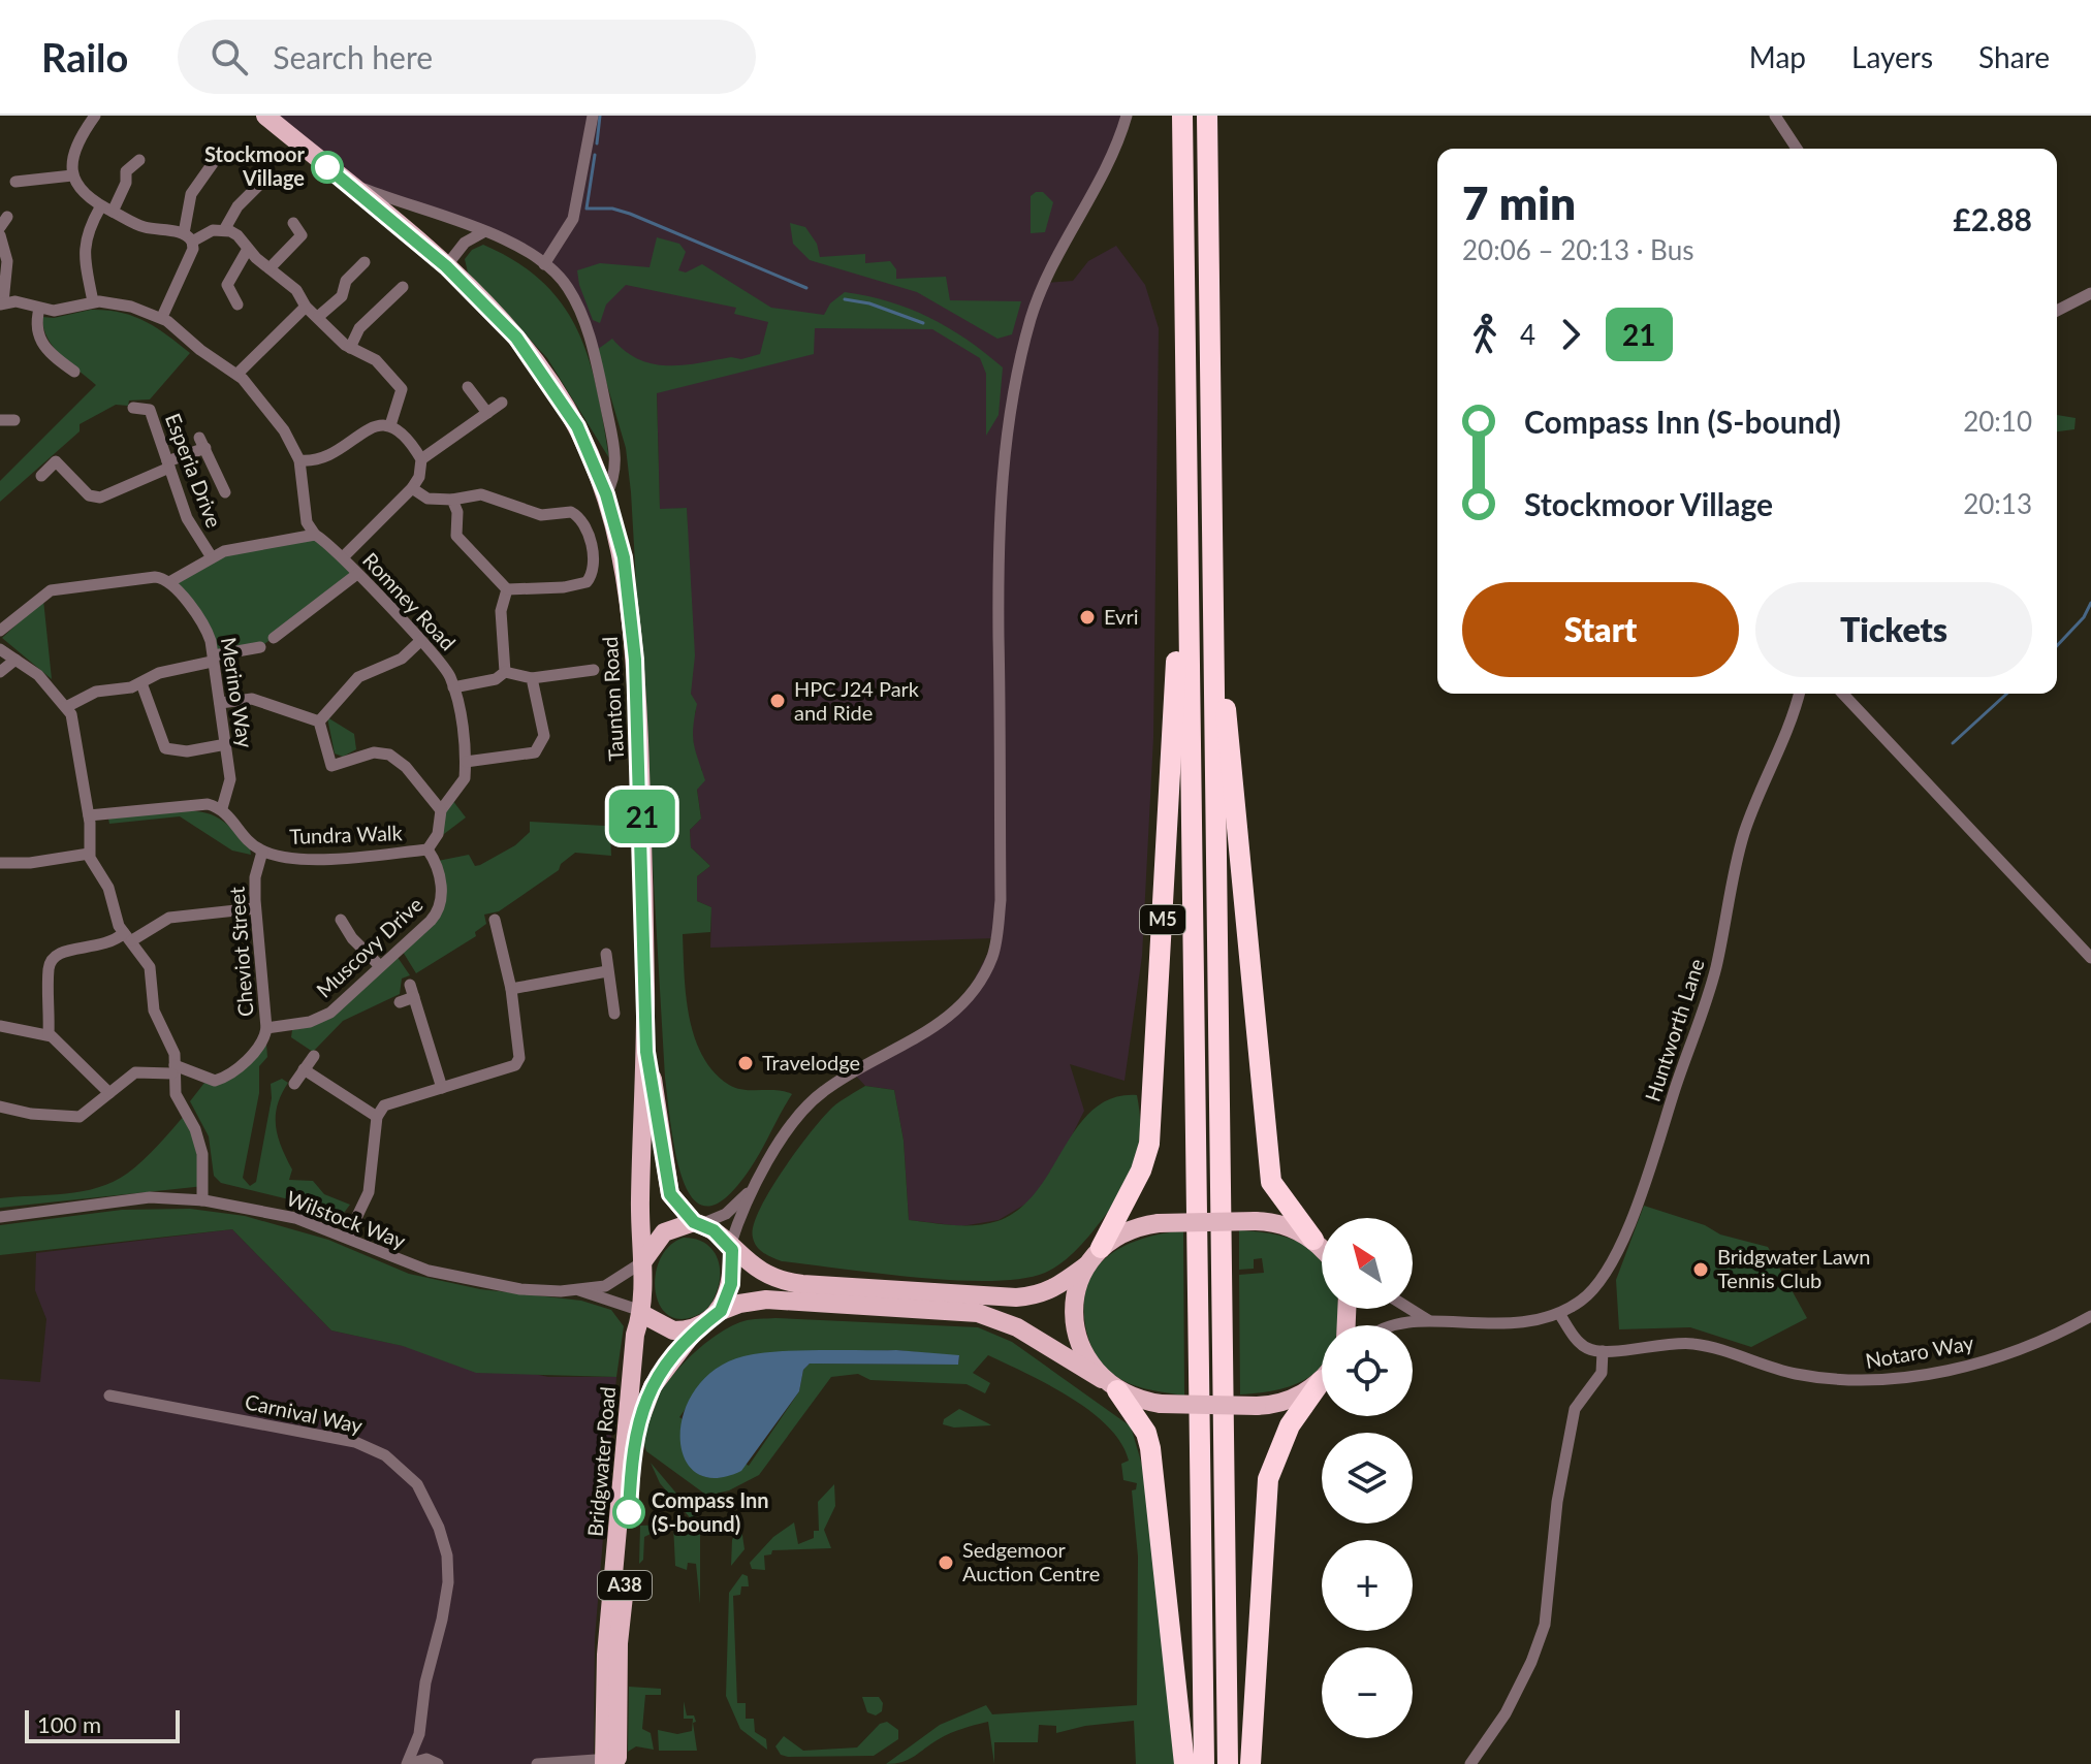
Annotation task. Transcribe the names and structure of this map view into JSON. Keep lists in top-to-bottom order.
{
  "streets": {
    "highway": ["M5"],
    "main road": ["Taunton Road", "Bridgwater Road", "A38"],
    "street": [
      "Esperia Drive",
      "Romney Road",
      "Merino Way",
      "Tundra Walk",
      "Muscovy Drive",
      "Cheviot Street",
      "Huntworth Lane",
      "Wilstock Way",
      "Notaro Way",
      "Carnival Way"
    ]
  },
  "crossings": [
    ["Merino Way", "Tundra Walk"],
    ["Taunton Road", "Wilstock Way"],
    ["Taunton Road", "Bridgwater Road"],
    ["Taunton Road", "A38"],
    ["Tundra Walk", "Muscovy Drive"],
    ["Tundra Walk", "Cheviot Street"],
    ["Muscovy Drive", "Cheviot Street"],
    ["Wilstock Way", "Bridgwater Road"],
    ["Wilstock Way", "A38"],
    ["Bridgwater Road", "A38"]
  ],
  "places": [
    "Stockmoor Village",
    "Evri",
    "HPC J24 Park and Ride",
    "Travelodge",
    "Bridgwater Lawn Tennis Club",
    "Compass Inn (S-bound)",
    "Sedgemoor Auction Centre"
  ],
  "lines": ["bus line 21"],
  "scale_bar": "100 m",
  "north": "top left",
  "page": {
    "header": "Railo",
    "search": "Search here",
    "nav": ["Map", "Layers", "Share"],
    "on_map": "21",
    "heading": ["7 min", "20:06 – 20:13 · Bus", "£2.88"],
    "legs": ["4", "21"],
    "list": [
      {
        "name": "Compass Inn (S-bound)",
        "value": "20:10"
      },
      {
        "name": "Stockmoor Village",
        "value": "20:13"
      }
    ],
    "buttons": ["Start", "Tickets"],
    "map_buttons": ["+", "−"],
    "scale": "100 m"
  }
}
